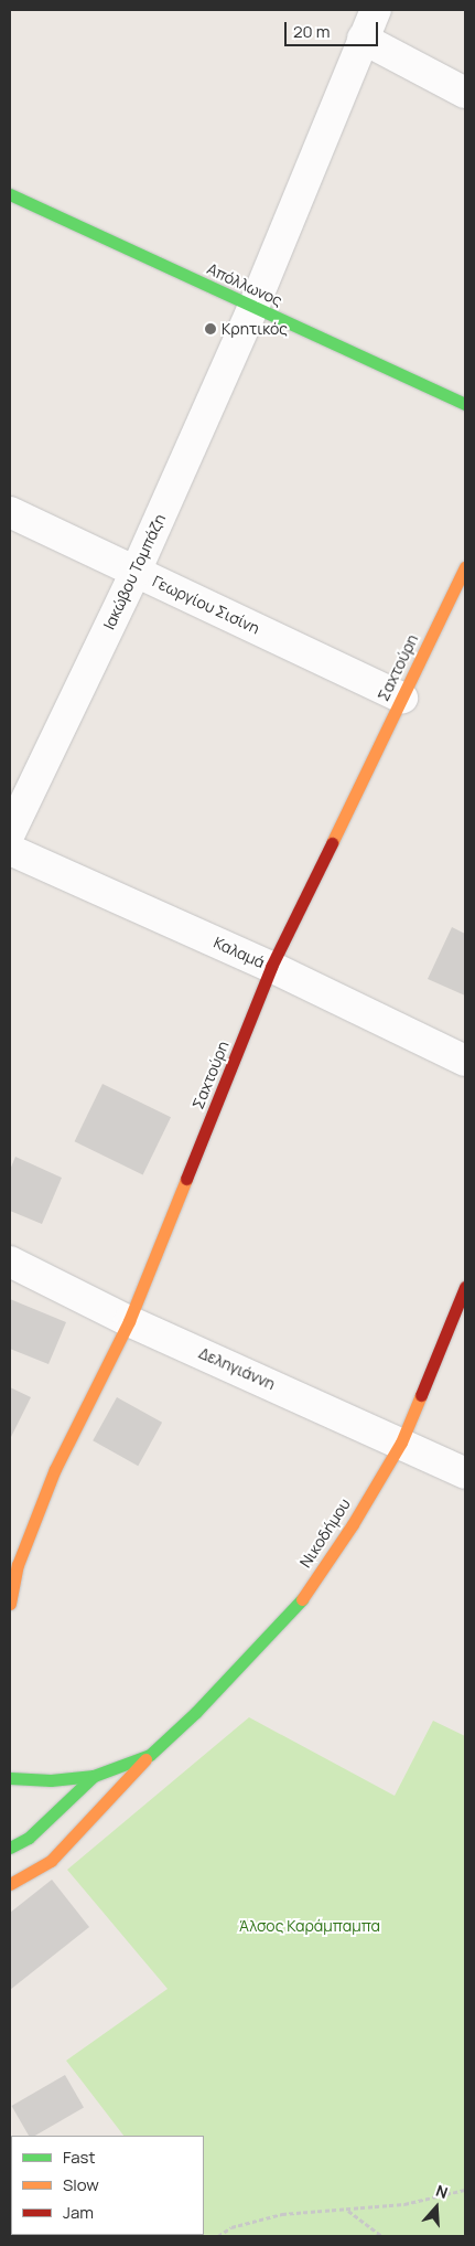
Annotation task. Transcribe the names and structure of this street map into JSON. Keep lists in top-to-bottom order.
{
  "streets": {
    "street": [
      "Απόλλωνος",
      "Ιακώβου Τομπάζη",
      "Γεωργίου Σισίνη",
      "Σαχτούρη",
      "Καλαμά",
      "Δεληγιάννη",
      "Νικοδήμου"
    ]
  },
  "crossings": [
    ["Απόλλωνος", "Ιακώβου Τομπάζη"],
    ["Ιακώβου Τομπάζη", "Γεωργίου Σισίνη"],
    ["Γεωργίου Σισίνη", "Σαχτούρη"],
    ["Σαχτούρη", "Καλαμά"],
    ["Σαχτούρη", "Δεληγιάννη"],
    ["Δεληγιάννη", "Νικοδήμου"]
  ],
  "parks": ["Άλσος Καράμπαμπα"],
  "places": ["Κρητικός"],
  "legend": ["Fast", "Slow", "Jam"],
  "scale_bar": "20 m",
  "north": "top"
}
